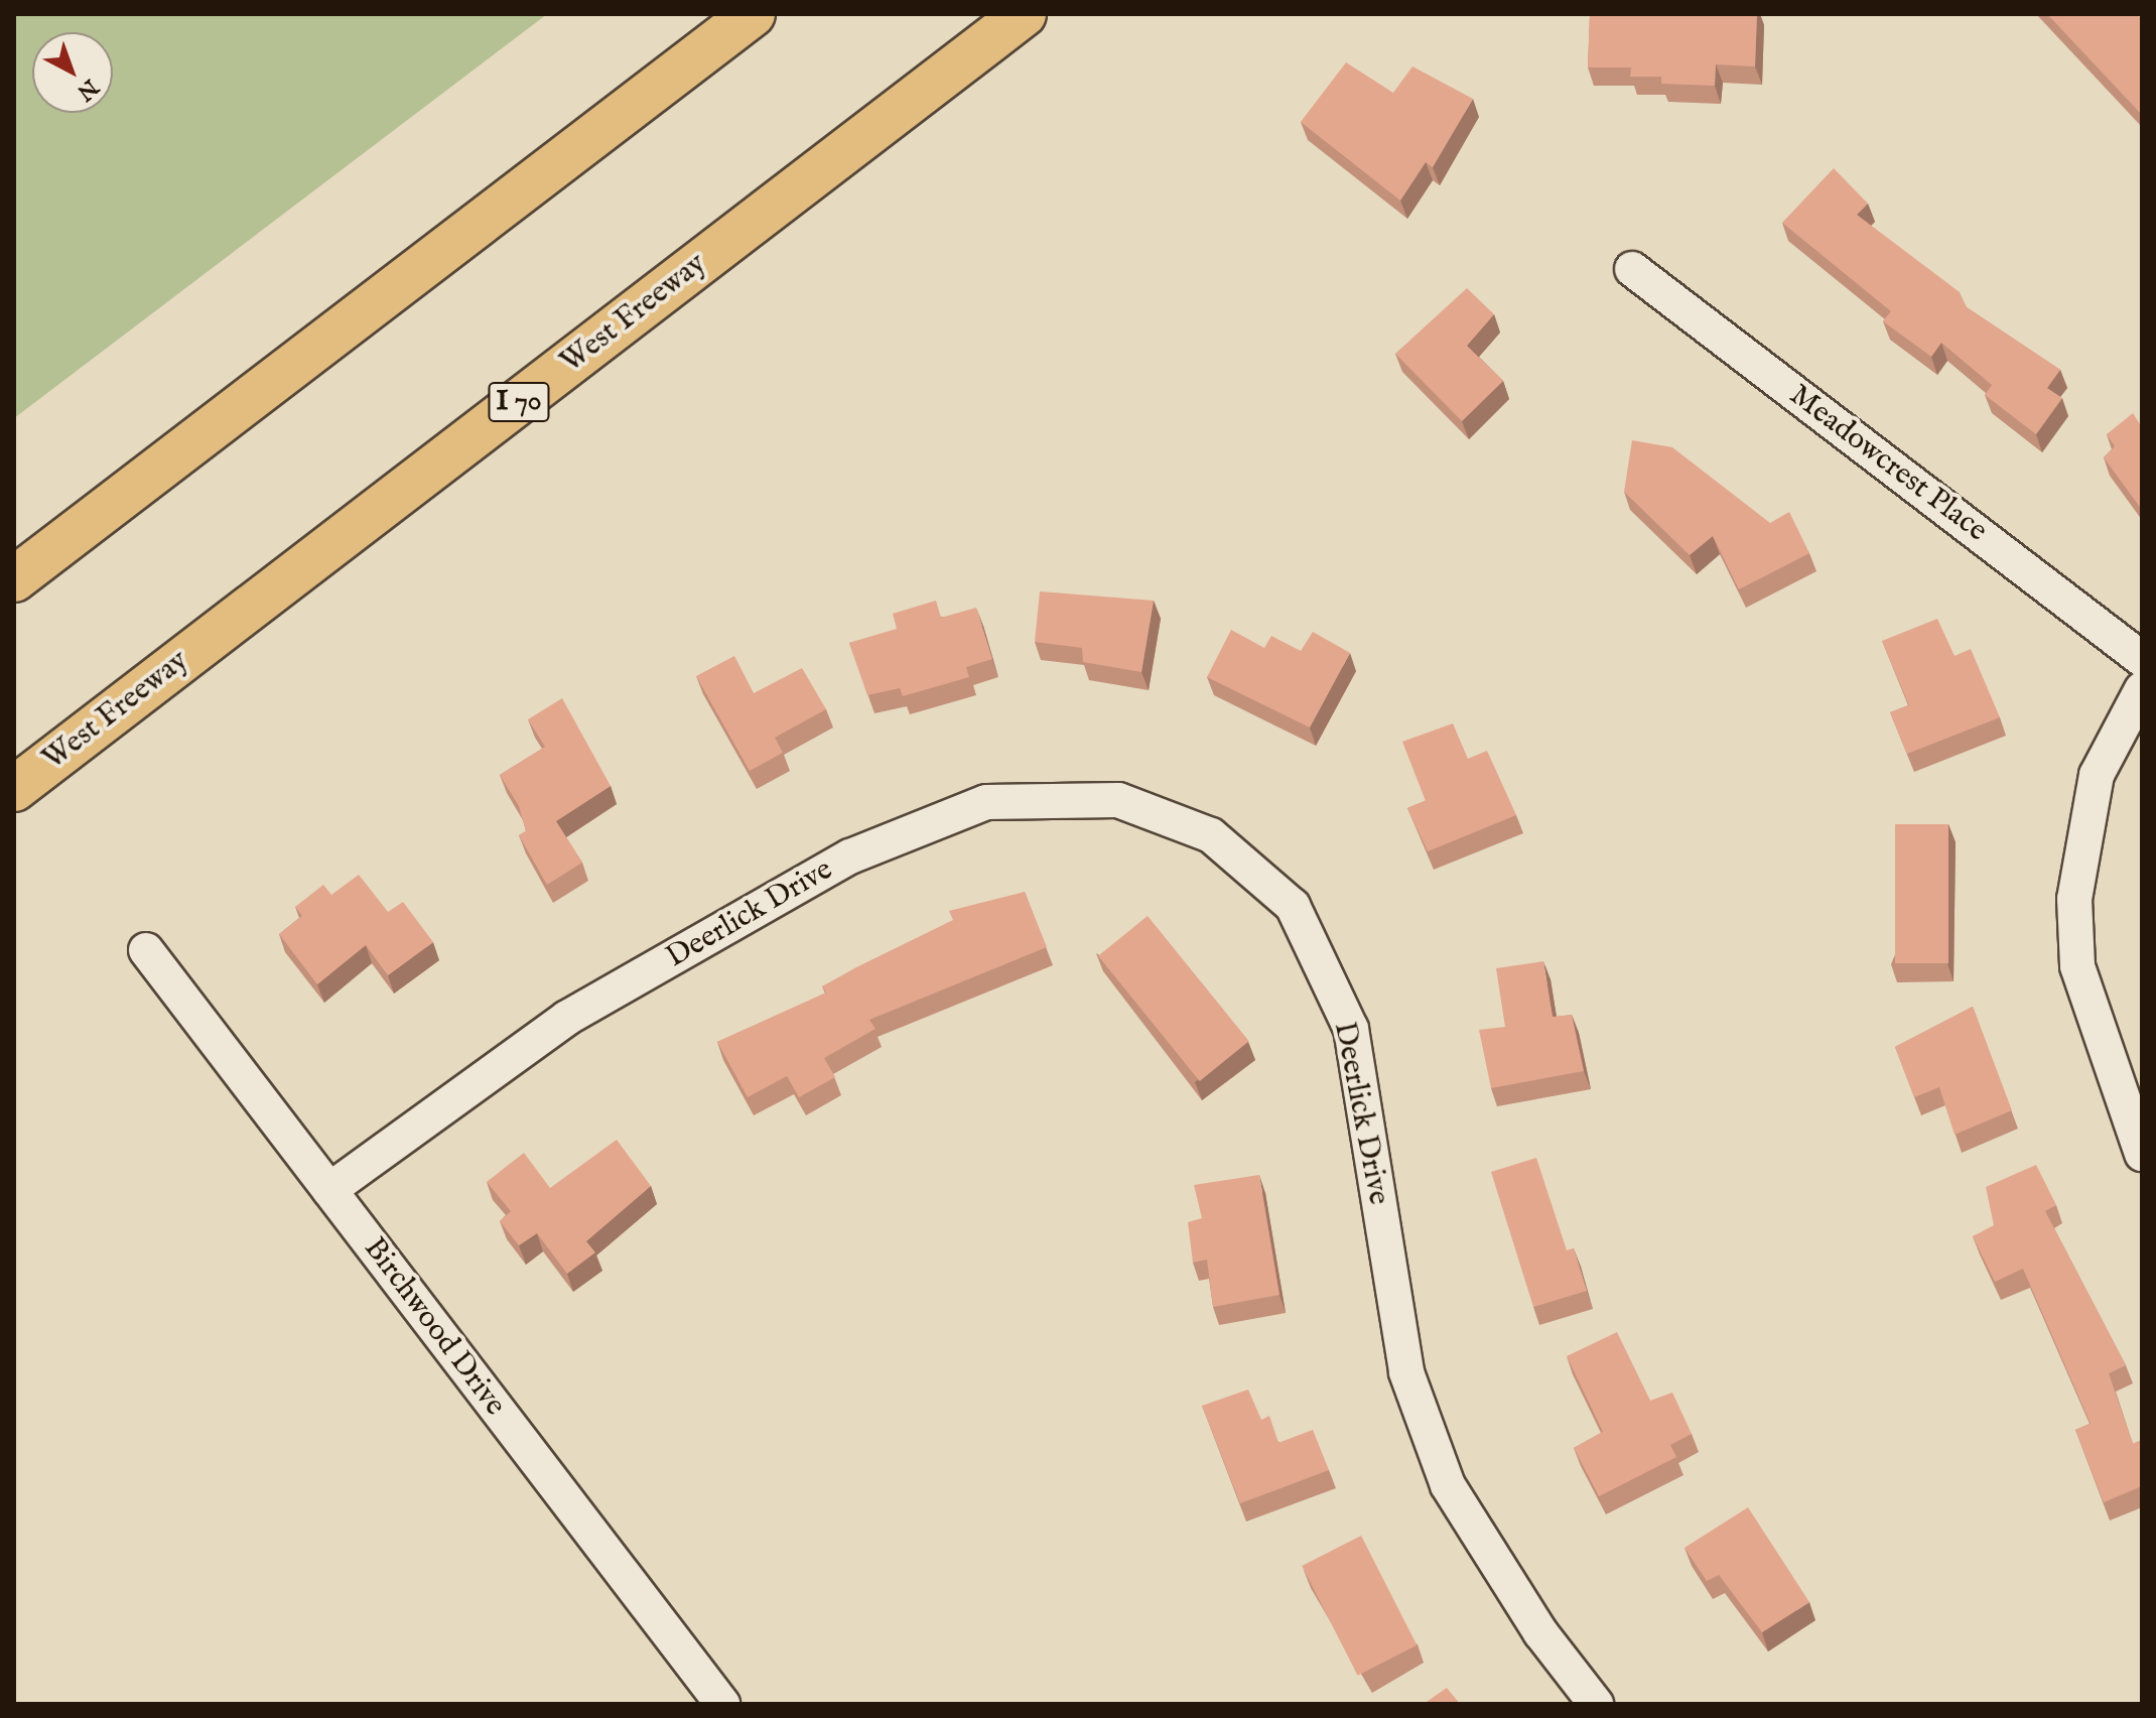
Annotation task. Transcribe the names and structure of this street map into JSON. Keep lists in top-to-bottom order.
{
  "streets": {
    "highway": ["West Freeway", "I 70"],
    "street": ["Meadowcrest Place", "Deerlick Drive", "Birchwood Drive"]
  },
  "crossings": [
    ["Deerlick Drive", "Birchwood Drive"]
  ],
  "north": "bottom right"
}
